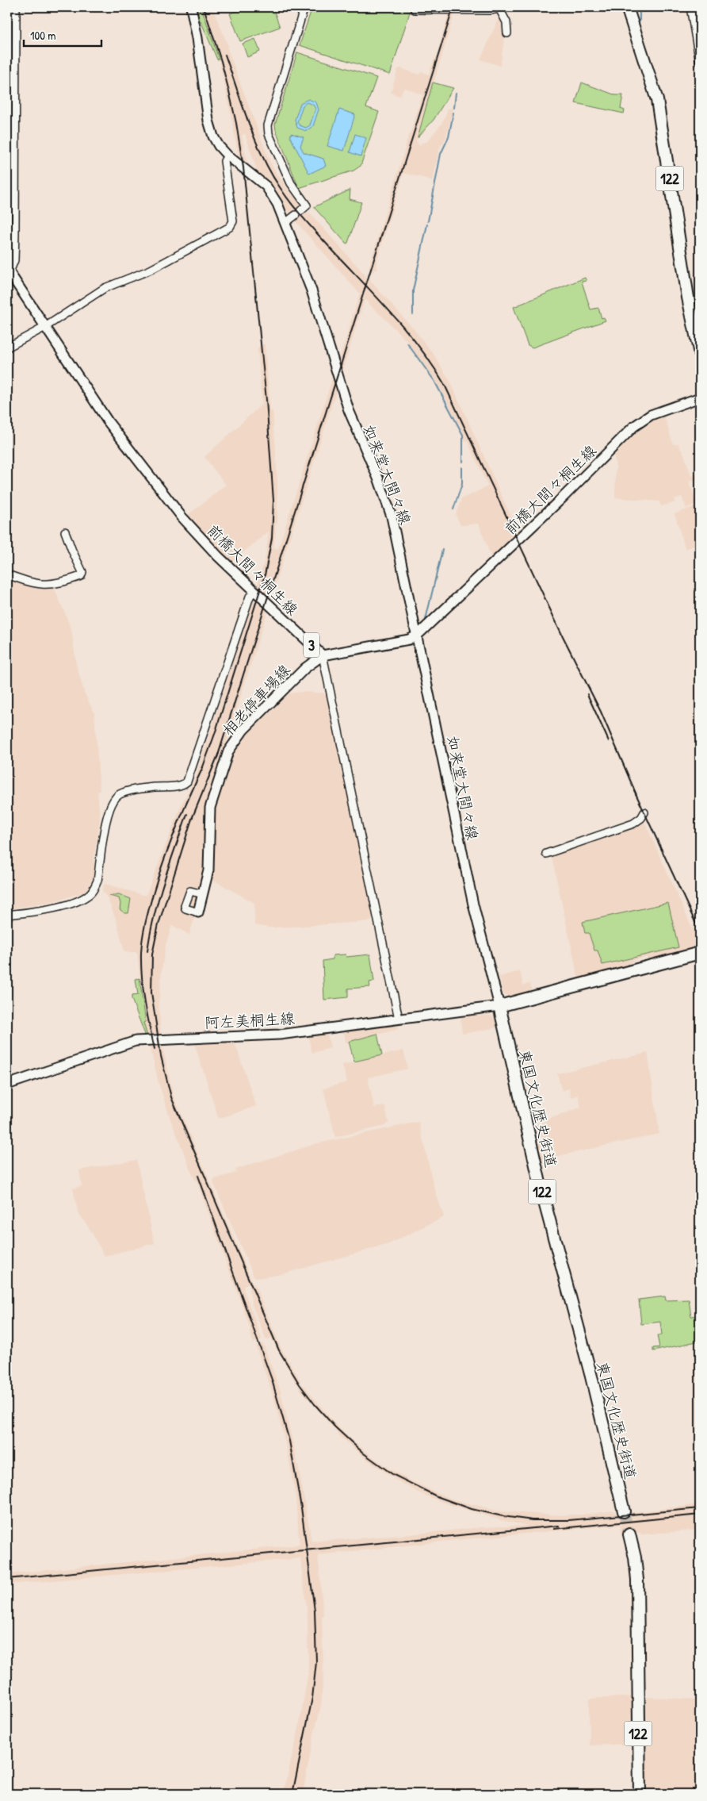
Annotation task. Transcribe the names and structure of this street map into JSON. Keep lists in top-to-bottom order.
{
  "streets": {
    "highway": ["122", "東国文化歴史街道"],
    "main road": [
      "如来堂大間々線",
      "前橋大間々桐生線",
      "3",
      "相老停車場線",
      "阿左美桐生線"
    ]
  },
  "crossings": [
    ["如来堂大間々線", "前橋大間々桐生線"],
    ["如来堂大間々線", "阿左美桐生線"],
    ["如来堂大間々線", "東国文化歴史街道"],
    ["前橋大間々桐生線", "相老停車場線"],
    ["阿左美桐生線", "東国文化歴史街道"]
  ],
  "scale_bar": "100 m"
}
